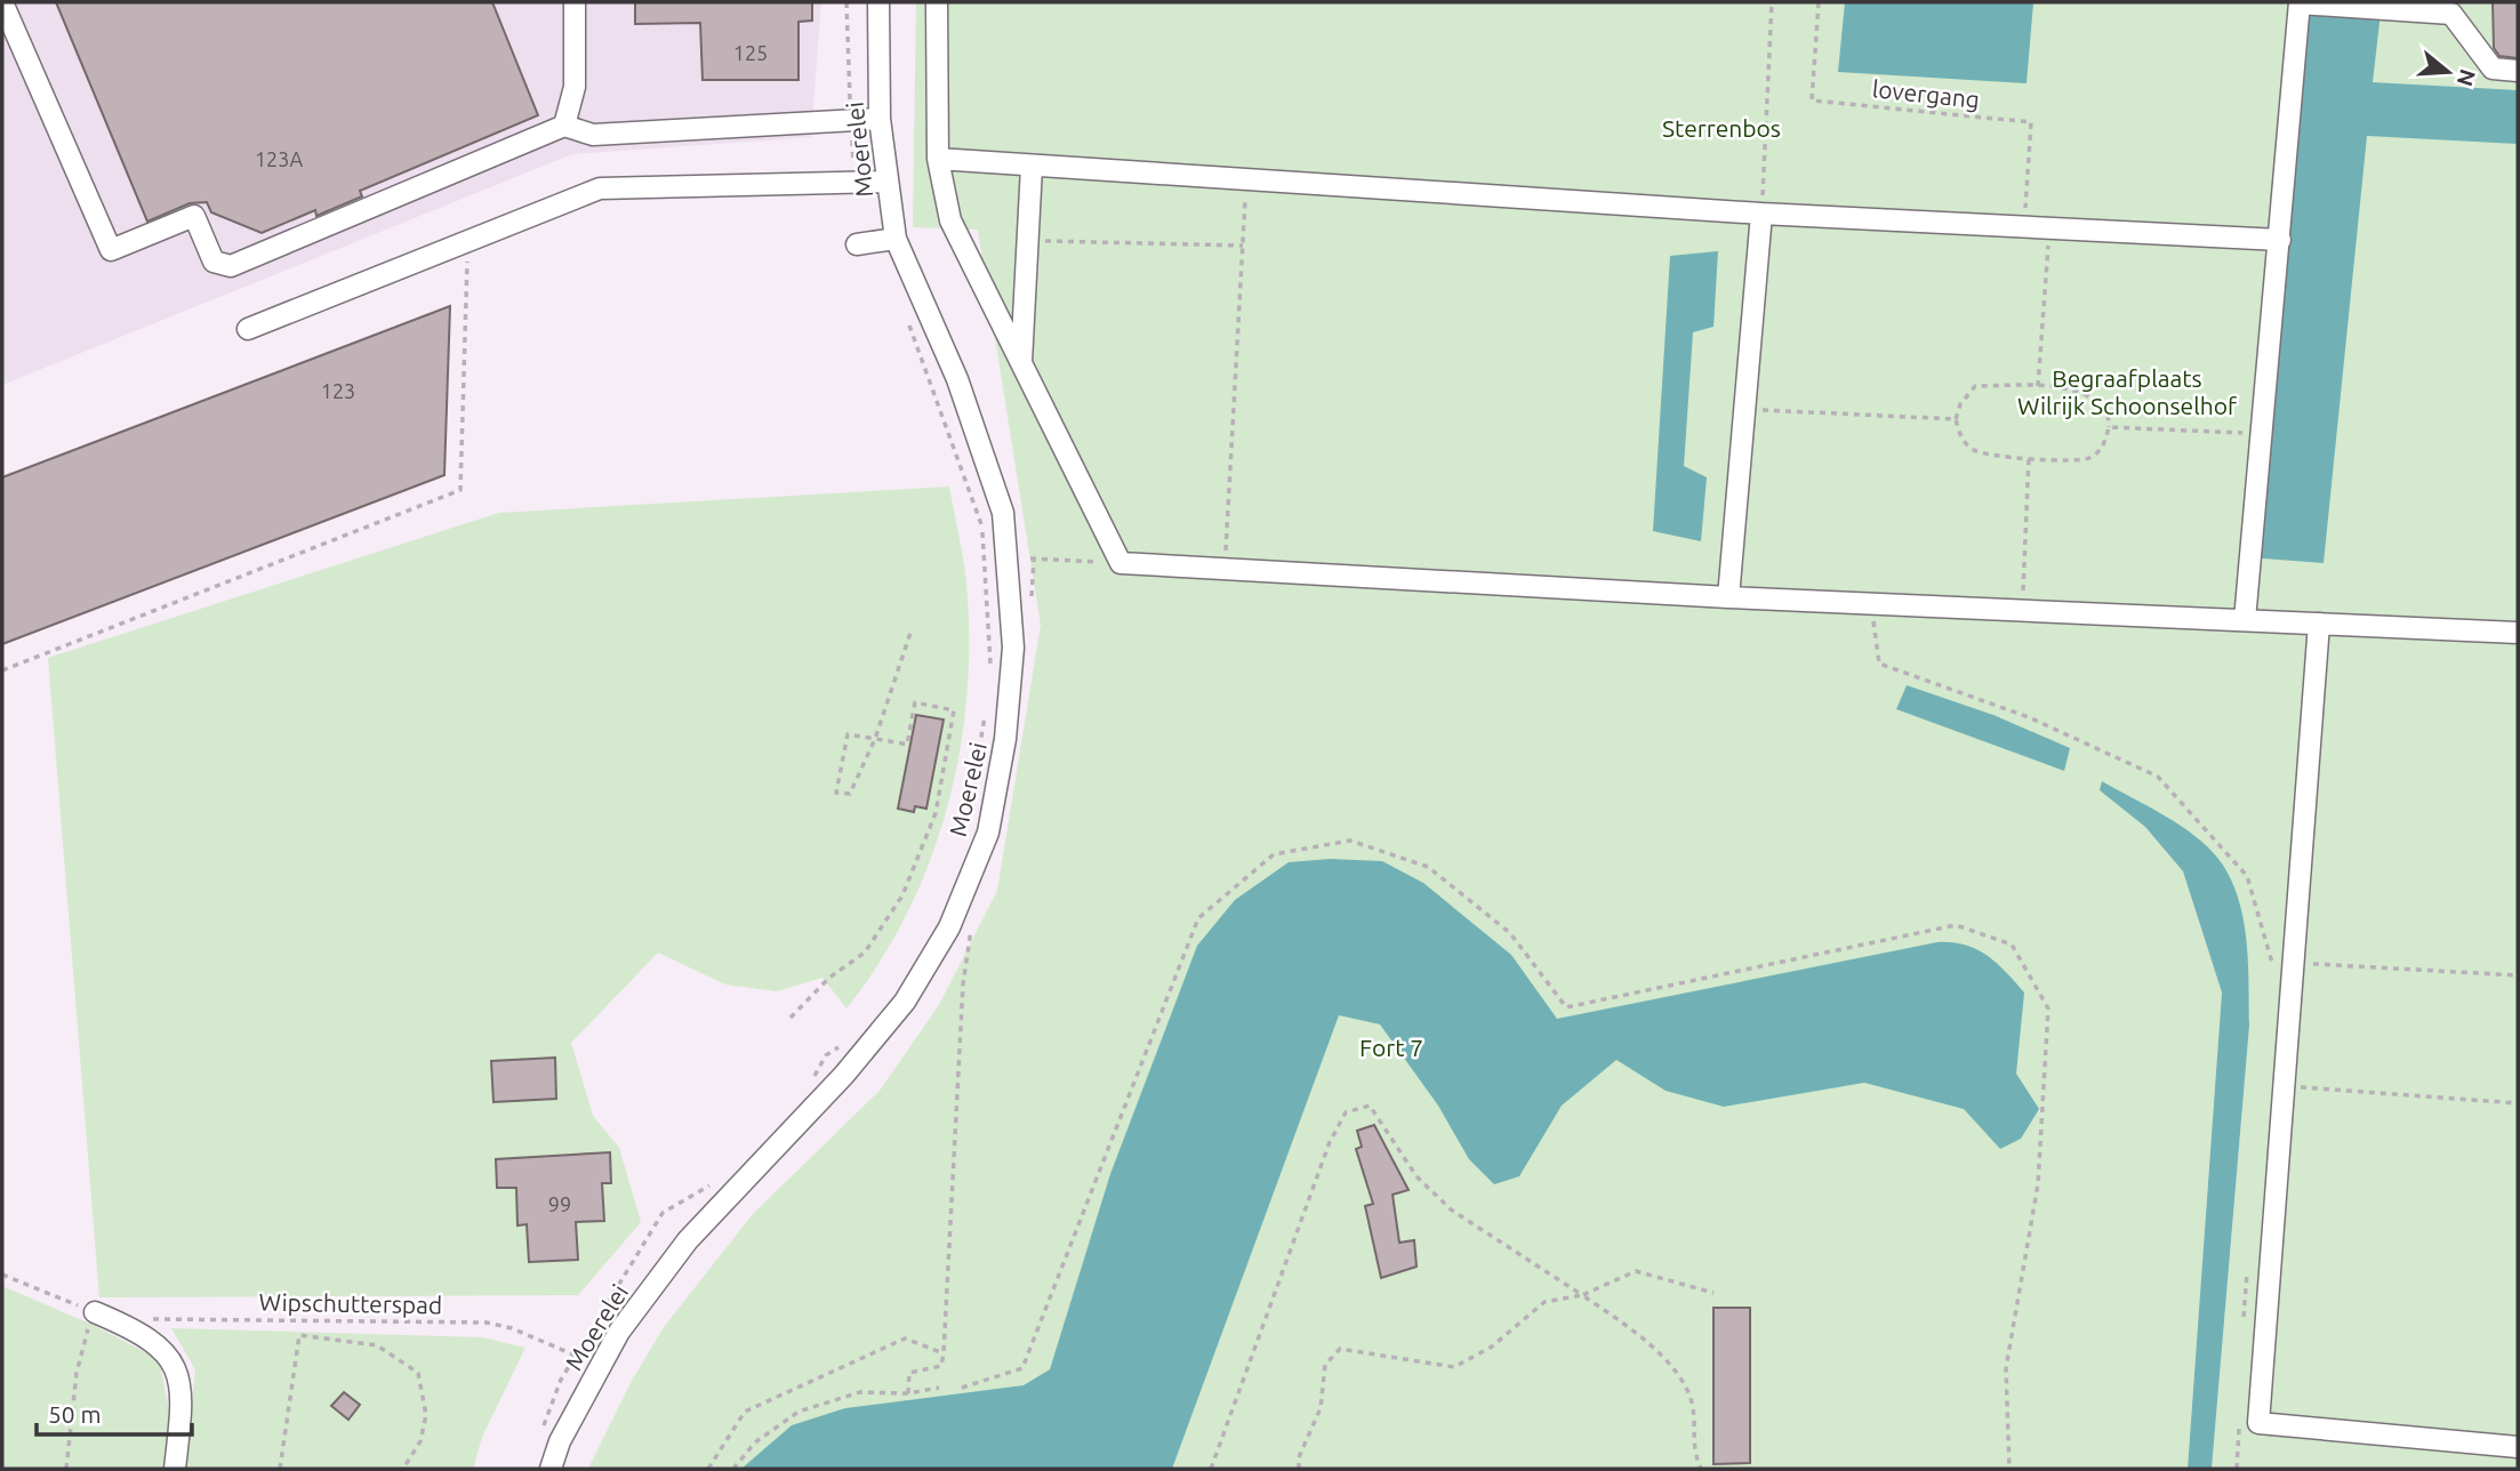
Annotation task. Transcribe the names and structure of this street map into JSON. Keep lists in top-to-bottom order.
{
  "streets": {
    "street": ["Moerelei"],
    "path": ["lovergang", "Wipschutterspad"]
  },
  "parks": ["Sterrenbos", "Begraafplaats Wilrijk Schoonselhof", "Fort 7"],
  "house_numbers": [
    "125",
    "123A",
    "123",
    "99"
  ],
  "scale_bar": "50 m",
  "north": "right"
}
